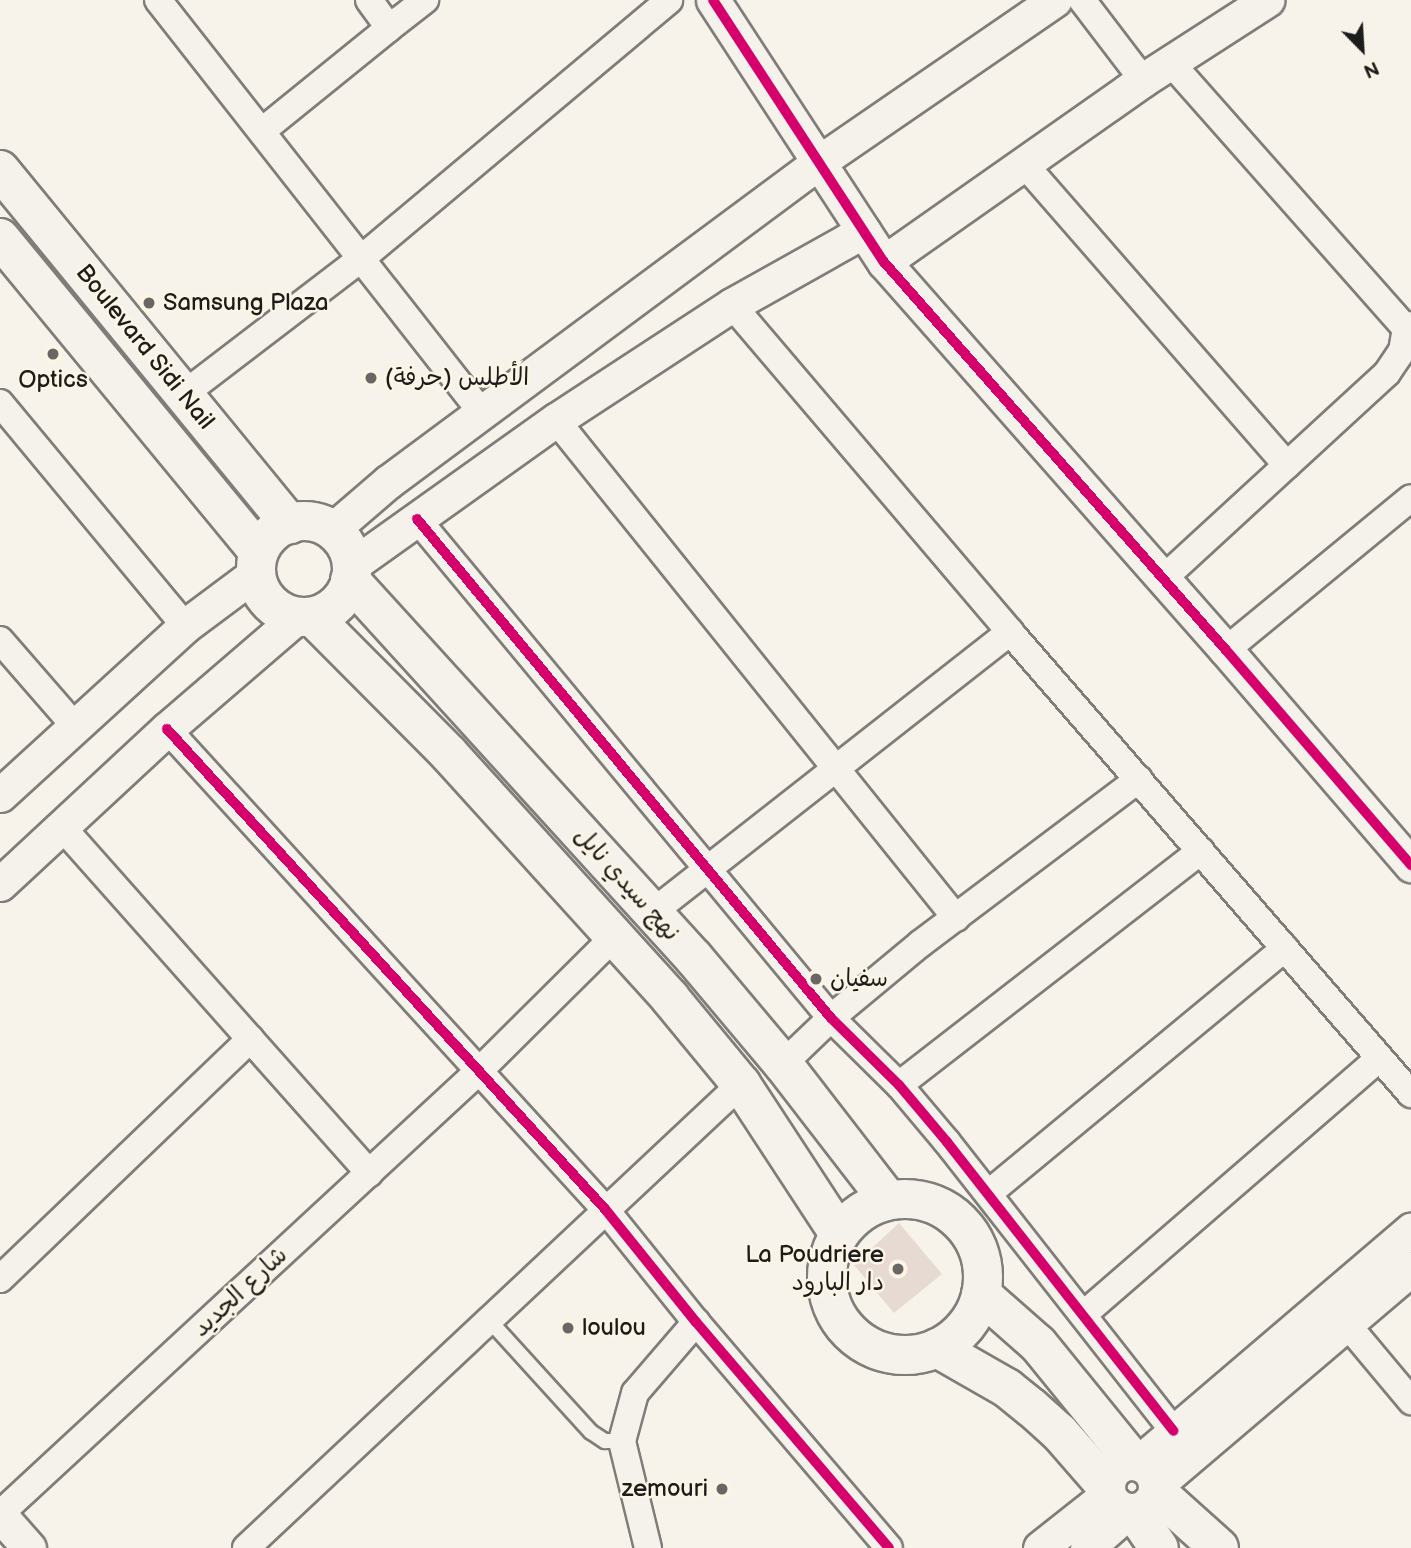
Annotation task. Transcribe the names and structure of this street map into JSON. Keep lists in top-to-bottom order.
{
  "streets": {
    "main road": ["Boulevard Sidi Nail", "نهج سيدي نايل"],
    "street": ["شارع الجديد"]
  },
  "crossings": [
    ["Boulevard Sidi Nail", "نهج سيدي نايل"],
    ["نهج سيدي نايل", "شارع الجديد"]
  ],
  "places": [
    "Samsung Plaza",
    "Optics",
    "الأطلس (حرفة)",
    "سفيان",
    "La Poudriere دار البارود",
    "loulou",
    "zemouri"
  ],
  "north": "bottom right"
}
